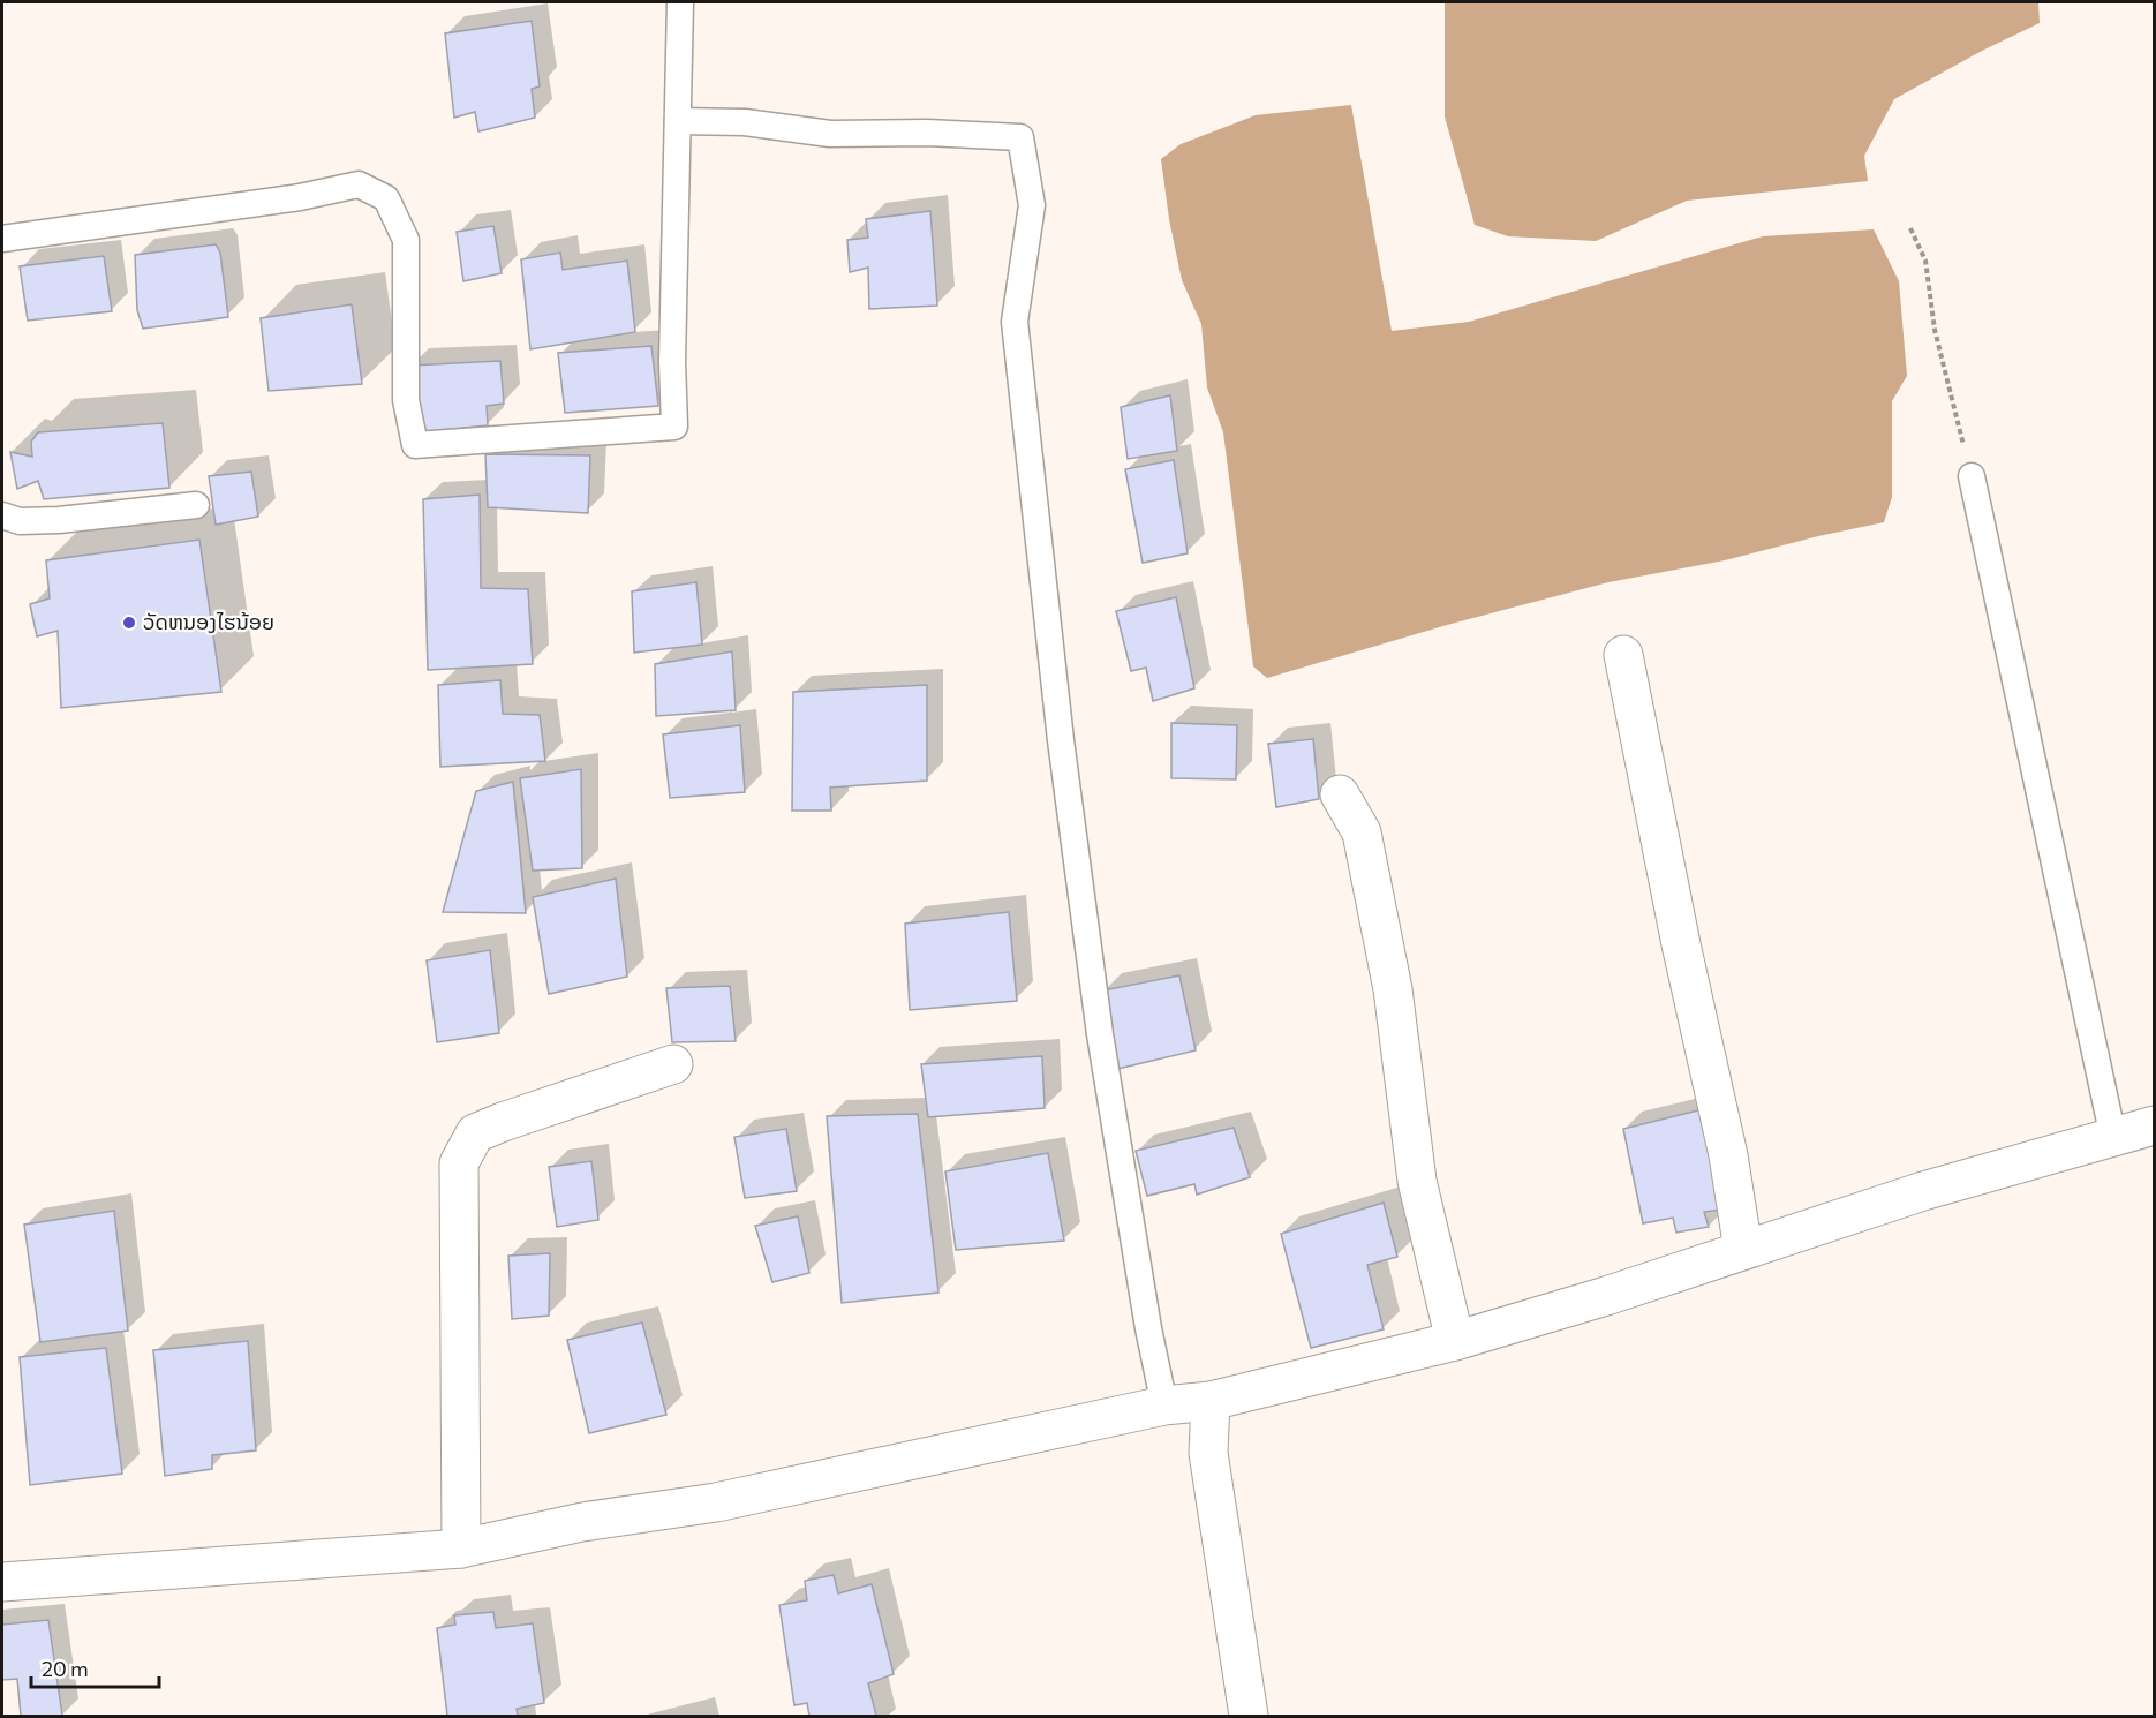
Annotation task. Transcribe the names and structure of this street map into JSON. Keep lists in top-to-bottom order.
{
  "places": ["ວັດຫນອງໄຮນ້ອຍ"],
  "scale_bar": "20 m"
}
